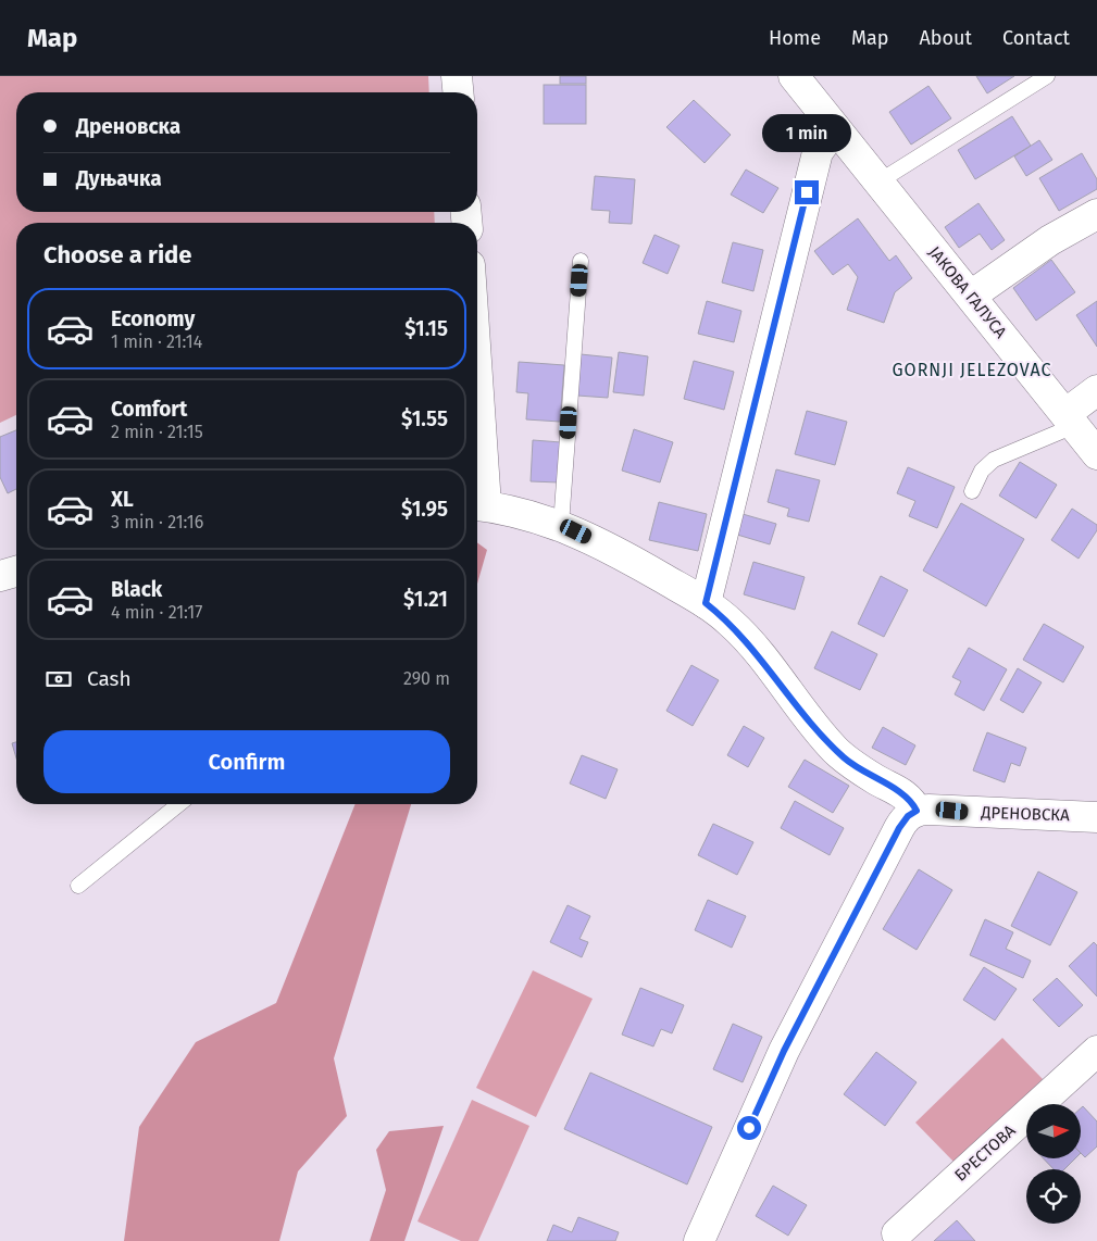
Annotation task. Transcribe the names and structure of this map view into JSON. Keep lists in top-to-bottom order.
{
  "streets": {
    "street": ["ЈАКОВА ГАЛУСА", "ДРЕНОВСКА", "БРЕСТОВА"]
  },
  "districts": ["GORNJI JELEZOVAC"],
  "north": "right",
  "page": {
    "header": "Map",
    "nav": [
      "Home",
      "Map",
      "About",
      "Contact"
    ],
    "banner": ["Дреновска", "Дуњачка"],
    "bubble": "1 min",
    "heading": "Choose a ride",
    "list": [
      {
        "name": "Economy",
        "note": "1 min · 21:14",
        "value": "$1.15"
      },
      {
        "name": "Comfort",
        "note": "2 min · 21:15",
        "value": "$1.55"
      },
      {
        "name": "XL",
        "note": "3 min · 21:16",
        "value": "$1.95"
      },
      {
        "name": "Black",
        "note": "4 min · 21:17",
        "value": "$1.21"
      }
    ],
    "pay": ["Cash", "290 m"],
    "buttons": "Confirm"
  }
}
